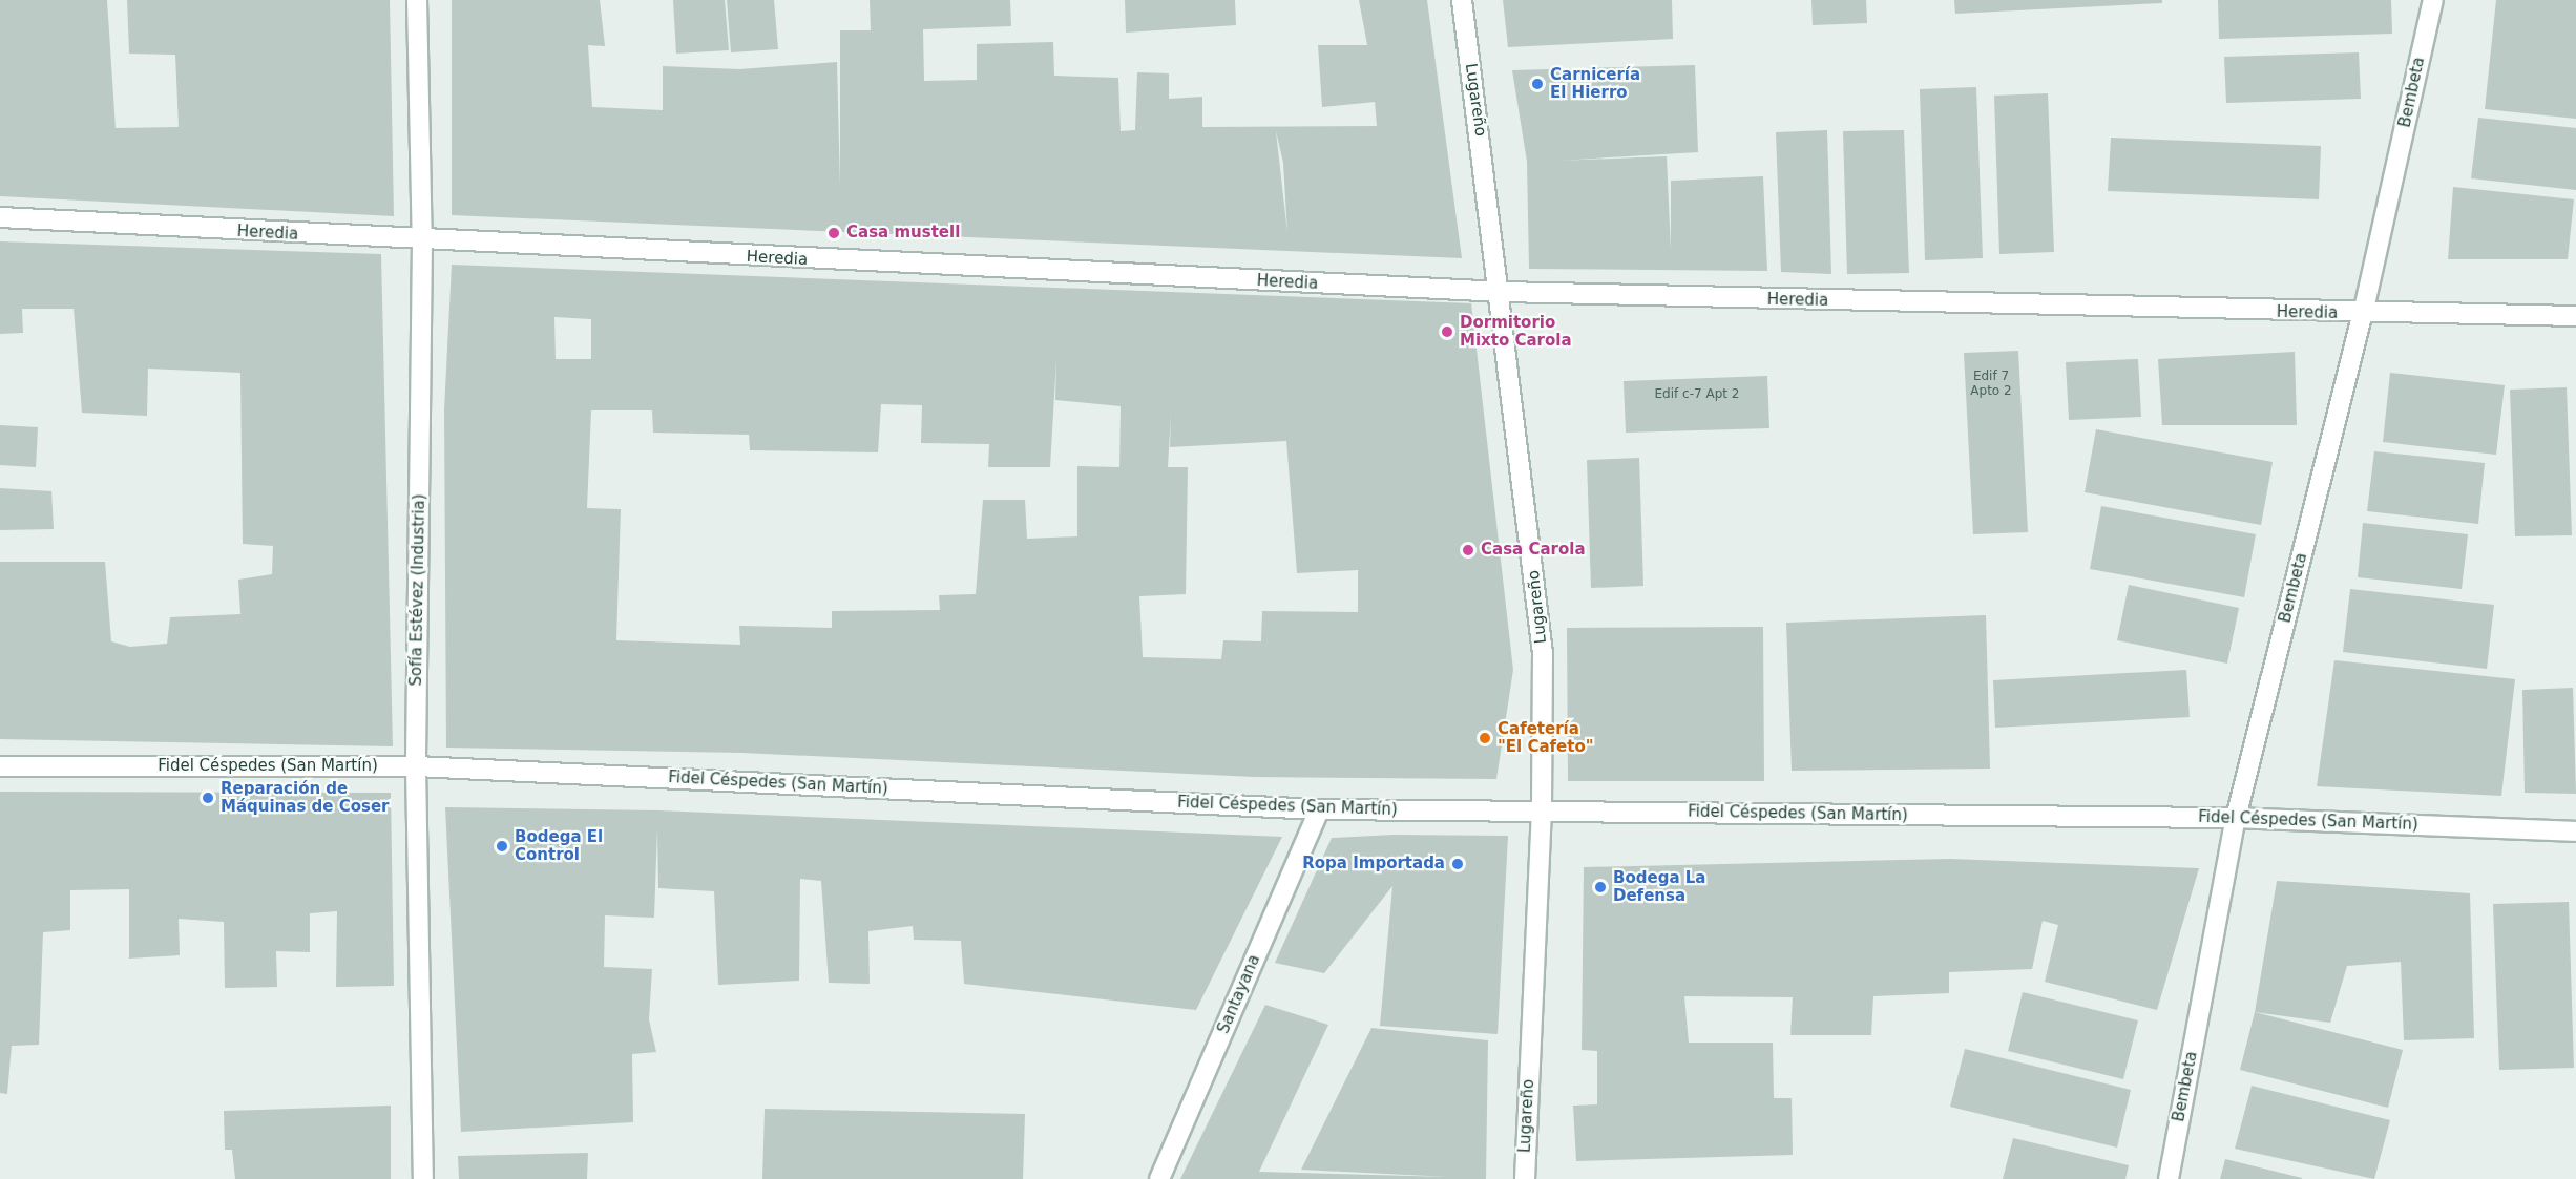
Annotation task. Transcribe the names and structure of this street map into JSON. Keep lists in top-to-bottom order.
{
  "streets": {
    "street": [
      "Bembeta",
      "Lugareño",
      "Heredia",
      "Sofía Estévez (Industria)",
      "Fidel Céspedes (San Martín)",
      "Santayana"
    ]
  },
  "crossings": [
    ["Bembeta", "Heredia"],
    ["Bembeta", "Fidel Céspedes (San Martín)"],
    ["Lugareño", "Heredia"],
    ["Lugareño", "Fidel Céspedes (San Martín)"],
    ["Heredia", "Sofía Estévez (Industria)"],
    ["Sofía Estévez (Industria)", "Fidel Céspedes (San Martín)"],
    ["Fidel Céspedes (San Martín)", "Santayana"]
  ],
  "places": [
    "Carnicería El Hierro",
    "Casa mustell",
    "Dormitorio Mixto Carola",
    "Casa Carola",
    "Cafetería \"El Cafeto\"",
    "Reparación de Máquinas de Coser",
    "Bodega El Control",
    "Ropa Importada",
    "Bodega La Defensa"
  ],
  "house_numbers": ["Edif 7 Apto 2", "Edif c-7 Apt 2"]
}
